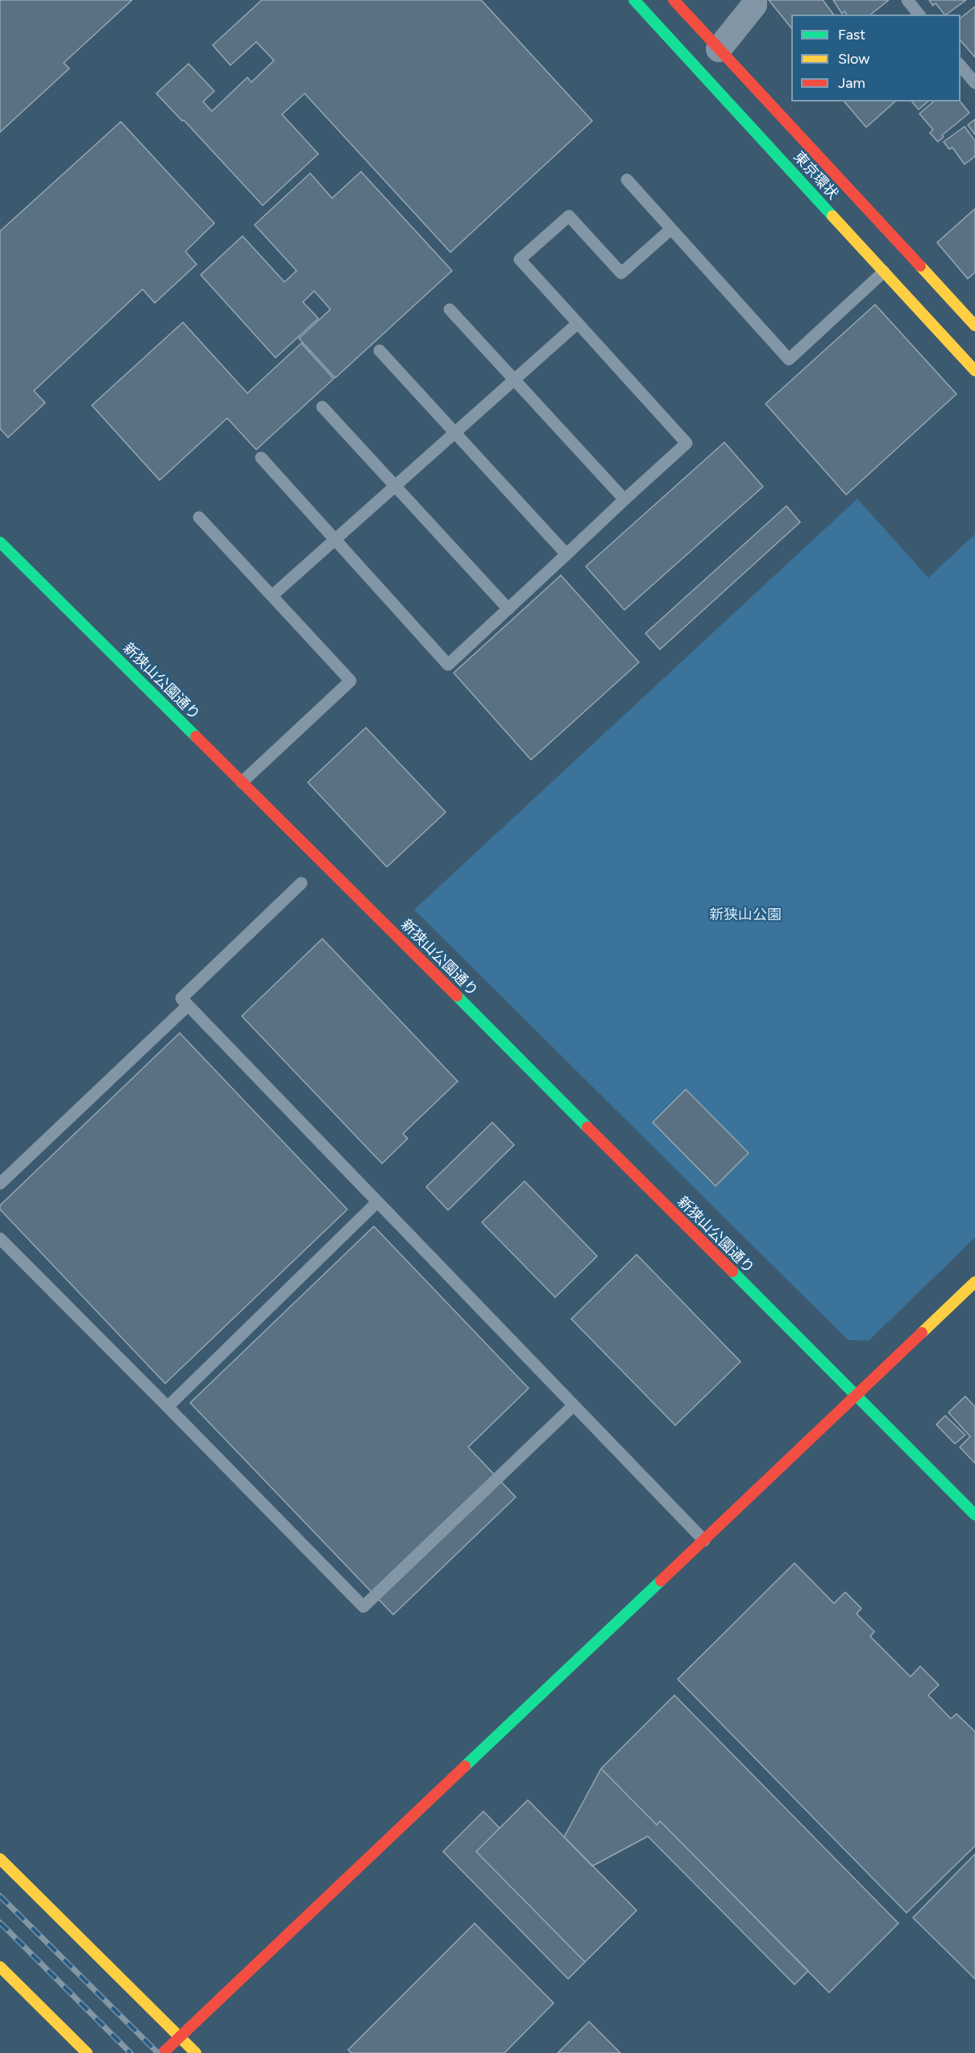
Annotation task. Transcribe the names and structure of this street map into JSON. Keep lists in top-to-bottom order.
{
  "streets": {
    "main road": ["東京環状", "新狭山公園通り"]
  },
  "parks": ["新狭山公園"],
  "legend": ["Fast", "Slow", "Jam"]
}
